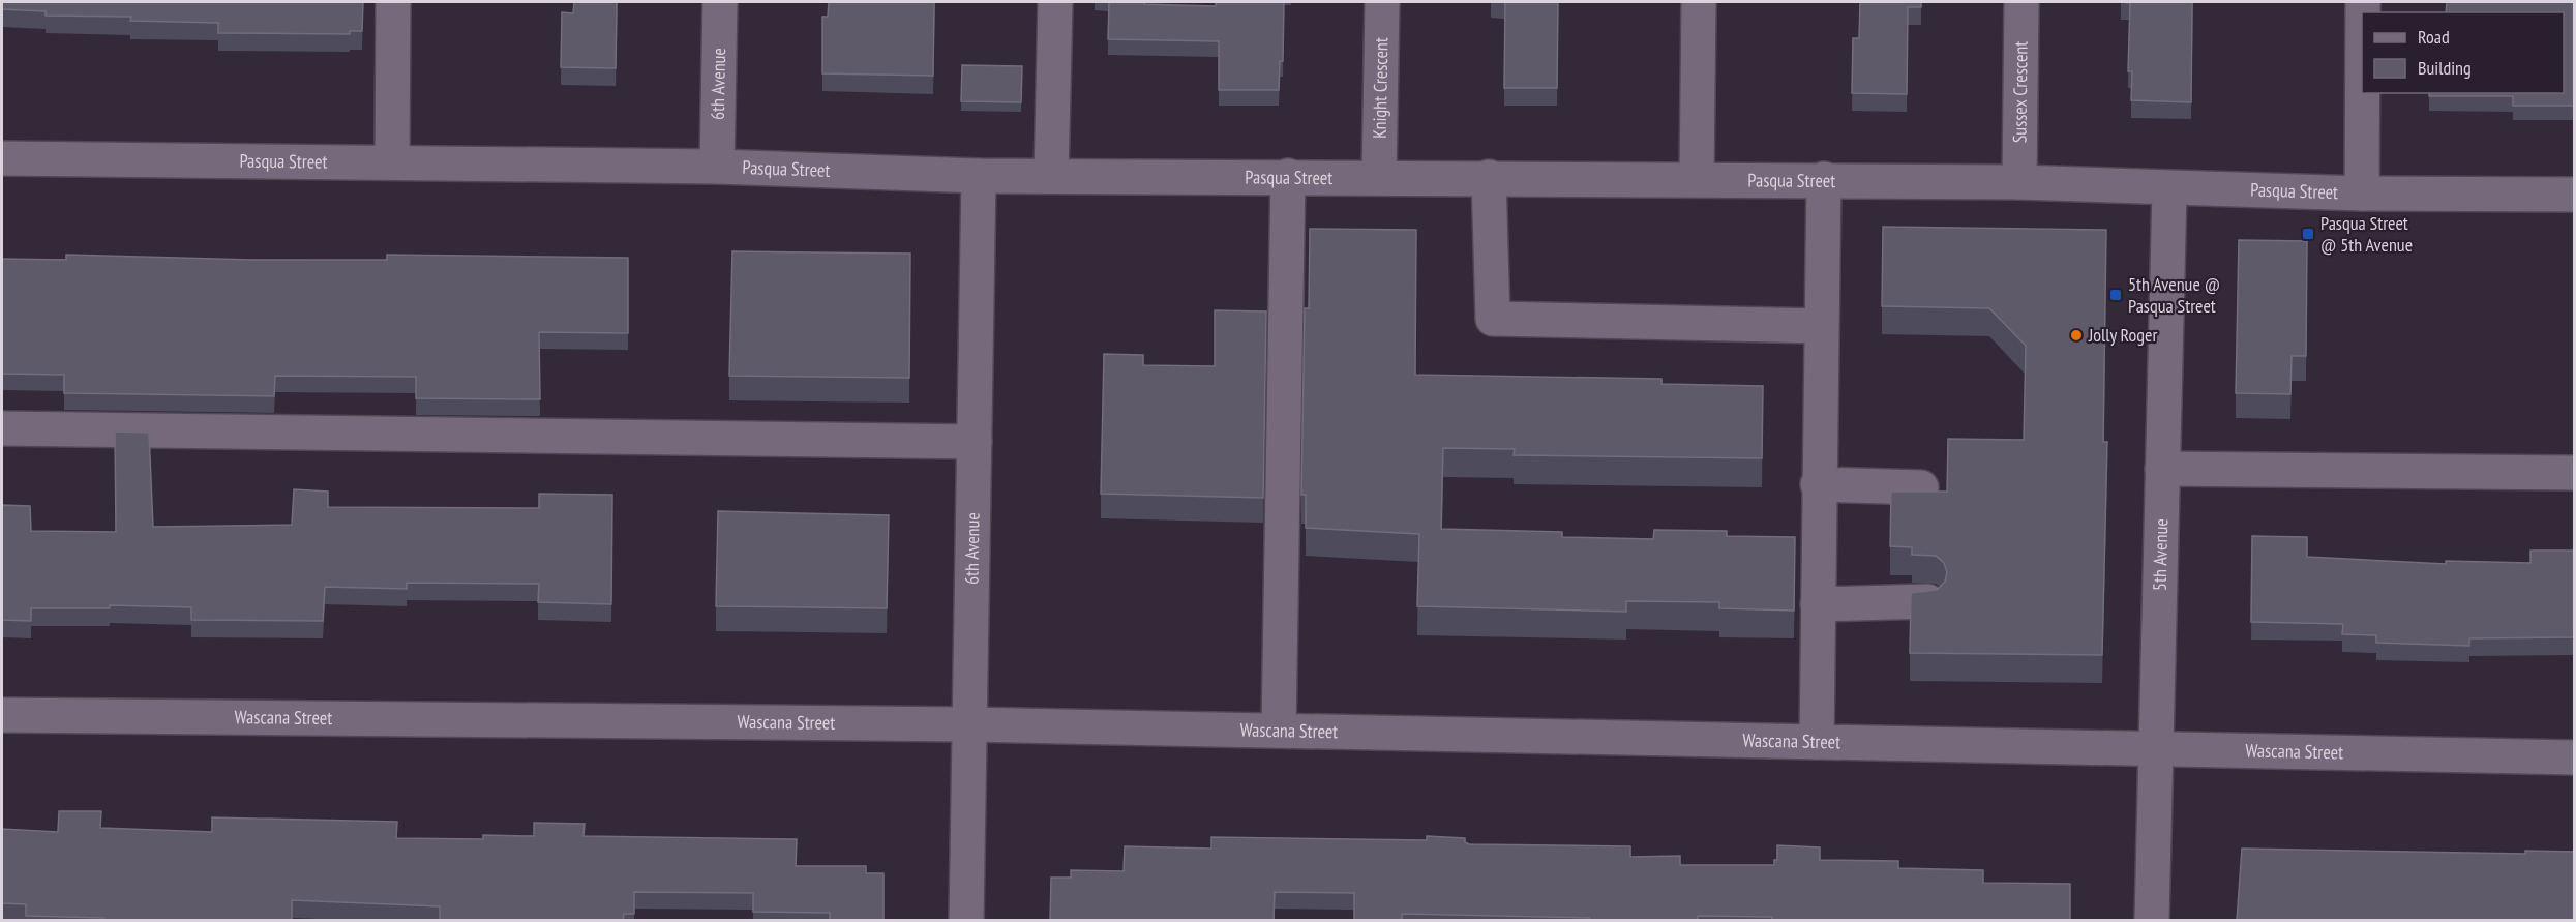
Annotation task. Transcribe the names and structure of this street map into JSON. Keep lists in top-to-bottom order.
{
  "streets": {
    "street": [
      "6th Avenue",
      "Knight Crescent",
      "Sussex Crescent",
      "Pasqua Street",
      "5th Avenue",
      "Wascana Street"
    ]
  },
  "crossings": [
    ["6th Avenue", "Pasqua Street"],
    ["6th Avenue", "Wascana Street"],
    ["Knight Crescent", "Pasqua Street"],
    ["Sussex Crescent", "Pasqua Street"],
    ["Pasqua Street", "5th Avenue"],
    ["5th Avenue", "Wascana Street"]
  ],
  "places": {
    "transit": ["Pasqua Street @ 5th Avenue", "5th Avenue @ Pasqua Street"],
    "other": ["Jolly Roger"]
  },
  "legend": ["Road", "Building"]
}
